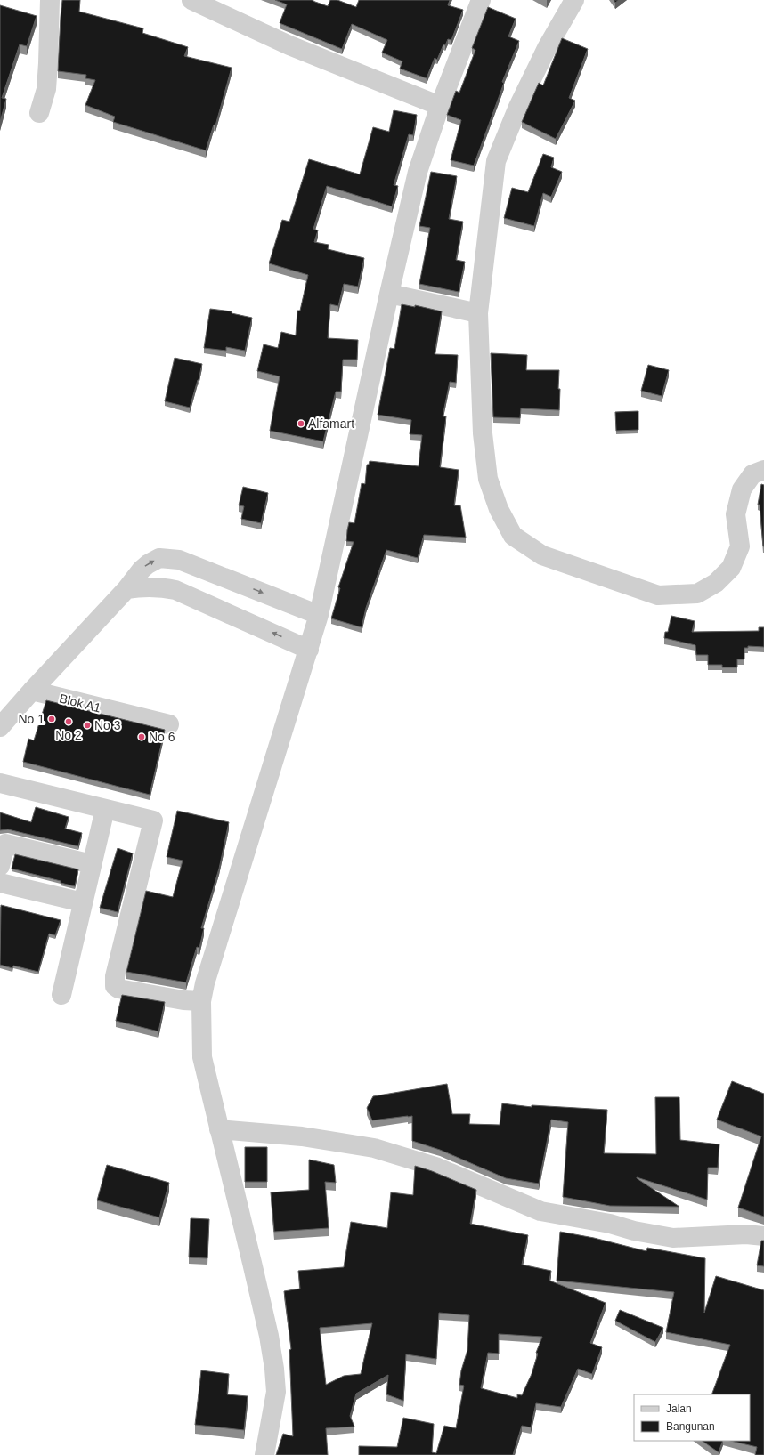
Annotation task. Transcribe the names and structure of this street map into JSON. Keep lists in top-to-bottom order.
{
  "streets": {
    "street": ["Blok A1"]
  },
  "places": [
    "Alfamart",
    "No 1",
    "No 2",
    "No 3",
    "No 6"
  ],
  "legend": ["Jalan", "Bangunan"]
}
